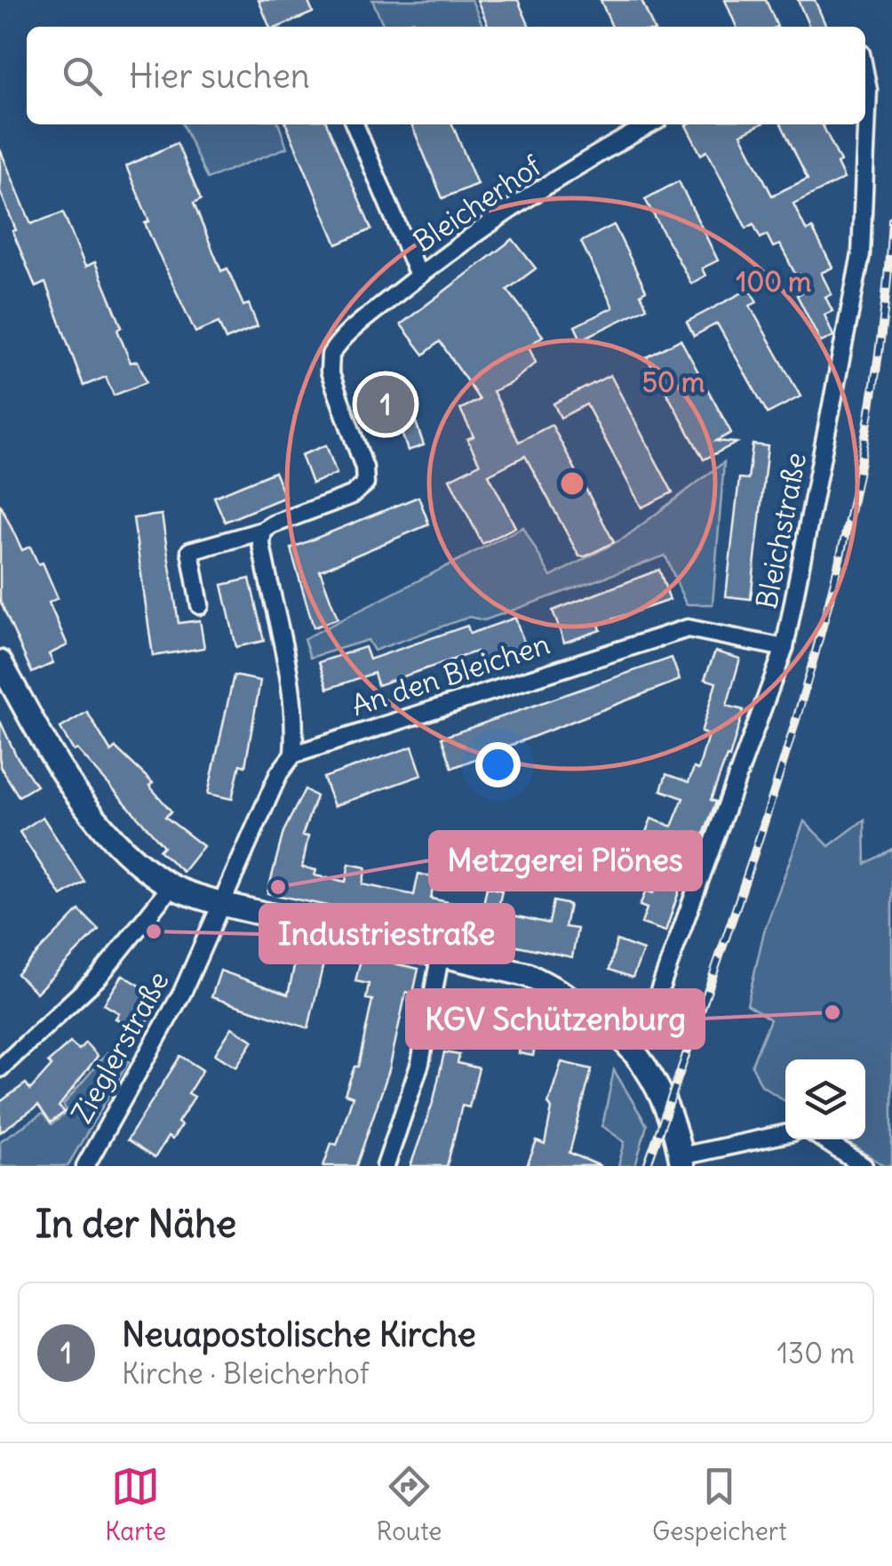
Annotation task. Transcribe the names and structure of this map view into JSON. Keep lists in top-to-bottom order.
{
  "streets": {
    "street": [
      "Bleicherhof",
      "Bleichstraße",
      "An den Bleichen",
      "Zieglerstraße"
    ]
  },
  "crossings": [
    ["Bleichstraße", "An den Bleichen"]
  ],
  "places": ["Metzgerei Plönes", "Industriestraße", "KGV Schützenburg"],
  "page": {
    "search": "Hier suchen",
    "pins": "1",
    "heading": "In der Nähe",
    "list": [
      {
        "mark": "1",
        "name": "Neuapostolische Kirche",
        "note": "Kirche · Bleicherhof",
        "value": "130 m"
      }
    ],
    "nav": ["Karte", "Route", "Gespeichert"]
  },
  "rings": ["100 m", "50 m"]
}
